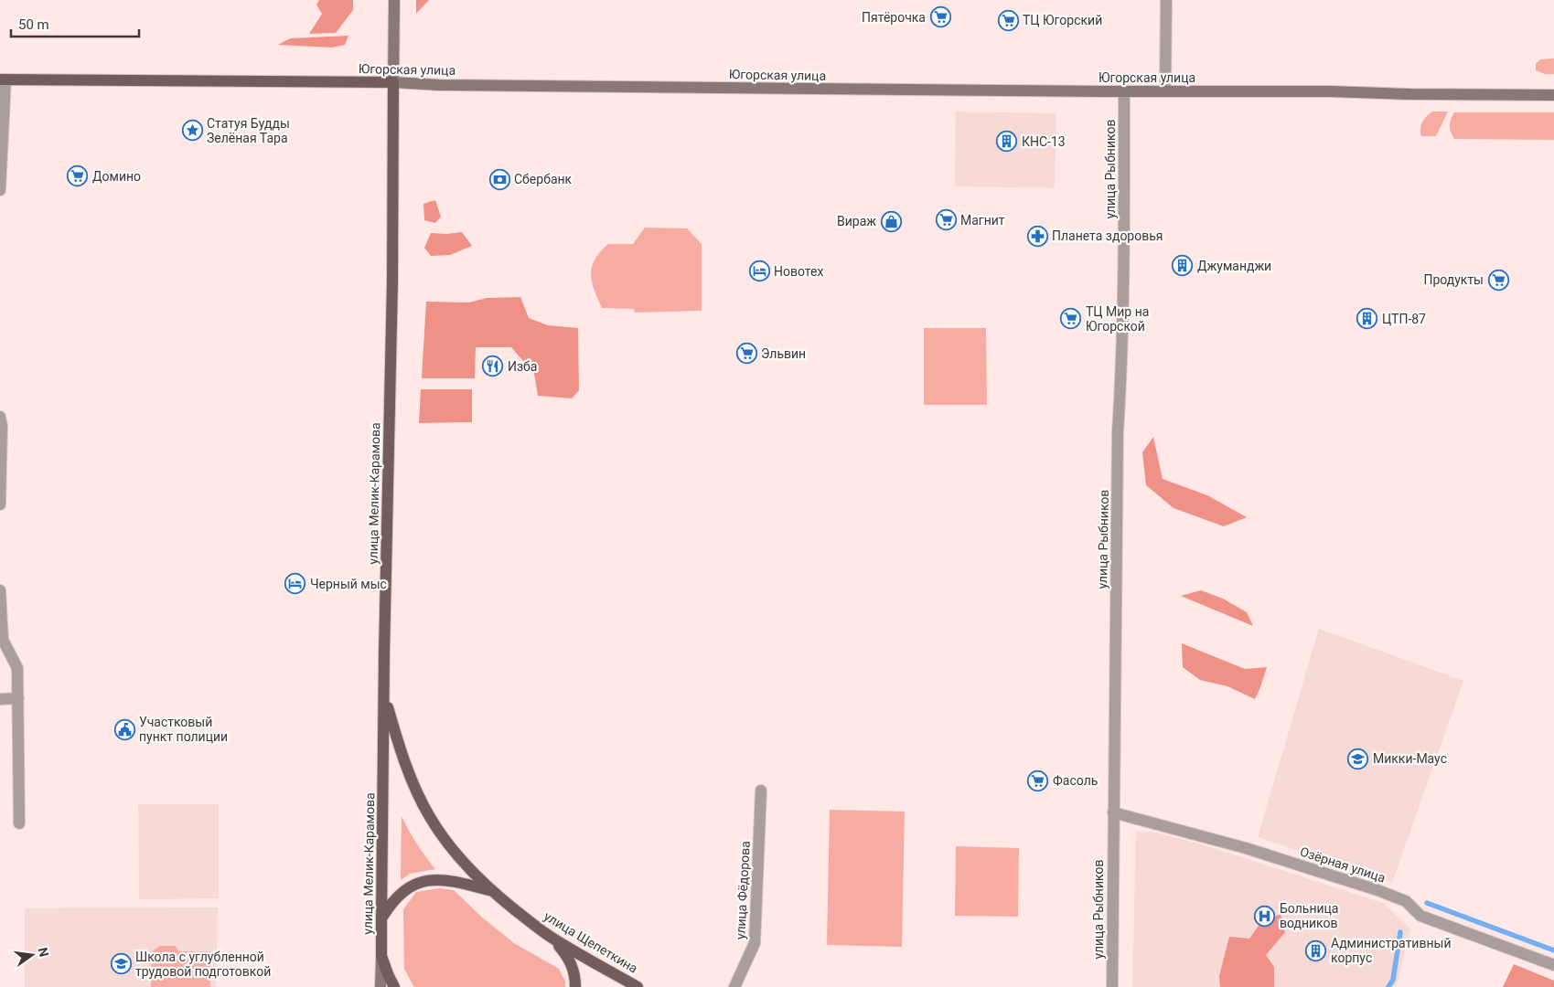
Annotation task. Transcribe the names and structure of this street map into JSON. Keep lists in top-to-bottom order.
{
  "streets": {
    "main road": ["Югорская улица", "улица Мелик-Карамова", "улица Щепеткина"],
    "street": ["улица Рыбников", "Озёрная улица", "улица Фёдорова"]
  },
  "crossings": [
    ["Югорская улица", "улица Рыбников"],
    ["Югорская улица", "улица Мелик-Карамова"],
    ["улица Рыбников", "Озёрная улица"],
    ["улица Мелик-Карамова", "улица Щепеткина"]
  ],
  "places": {
    "supermarket": [
      "Пятёрочка",
      "ТЦ Югорский",
      "Домино",
      "Магнит",
      "Продукты",
      "ТЦ Мир на Югорской",
      "Эльвин",
      "Фасоль"
    ],
    "place": ["Статуя Будды Зелёная Тара"],
    "building": [
      "КНС-13",
      "Джуманджи",
      "ЦТП-87",
      "Административный корпус"
    ],
    "bank": ["Сбербанк"],
    "shop": ["Вираж"],
    "pharmacy": ["Планета здоровья"],
    "hotel": ["Новотех", "Черный мыс"],
    "restaurant": ["Изба"],
    "public building": ["Участковый пункт полиции"],
    "school or university": ["Микки-Маус", "Школа с углубленной трудовой подготовкой"],
    "hospital": ["Больница водников"]
  },
  "scale_bar": "50 m",
  "north": "right"
}
